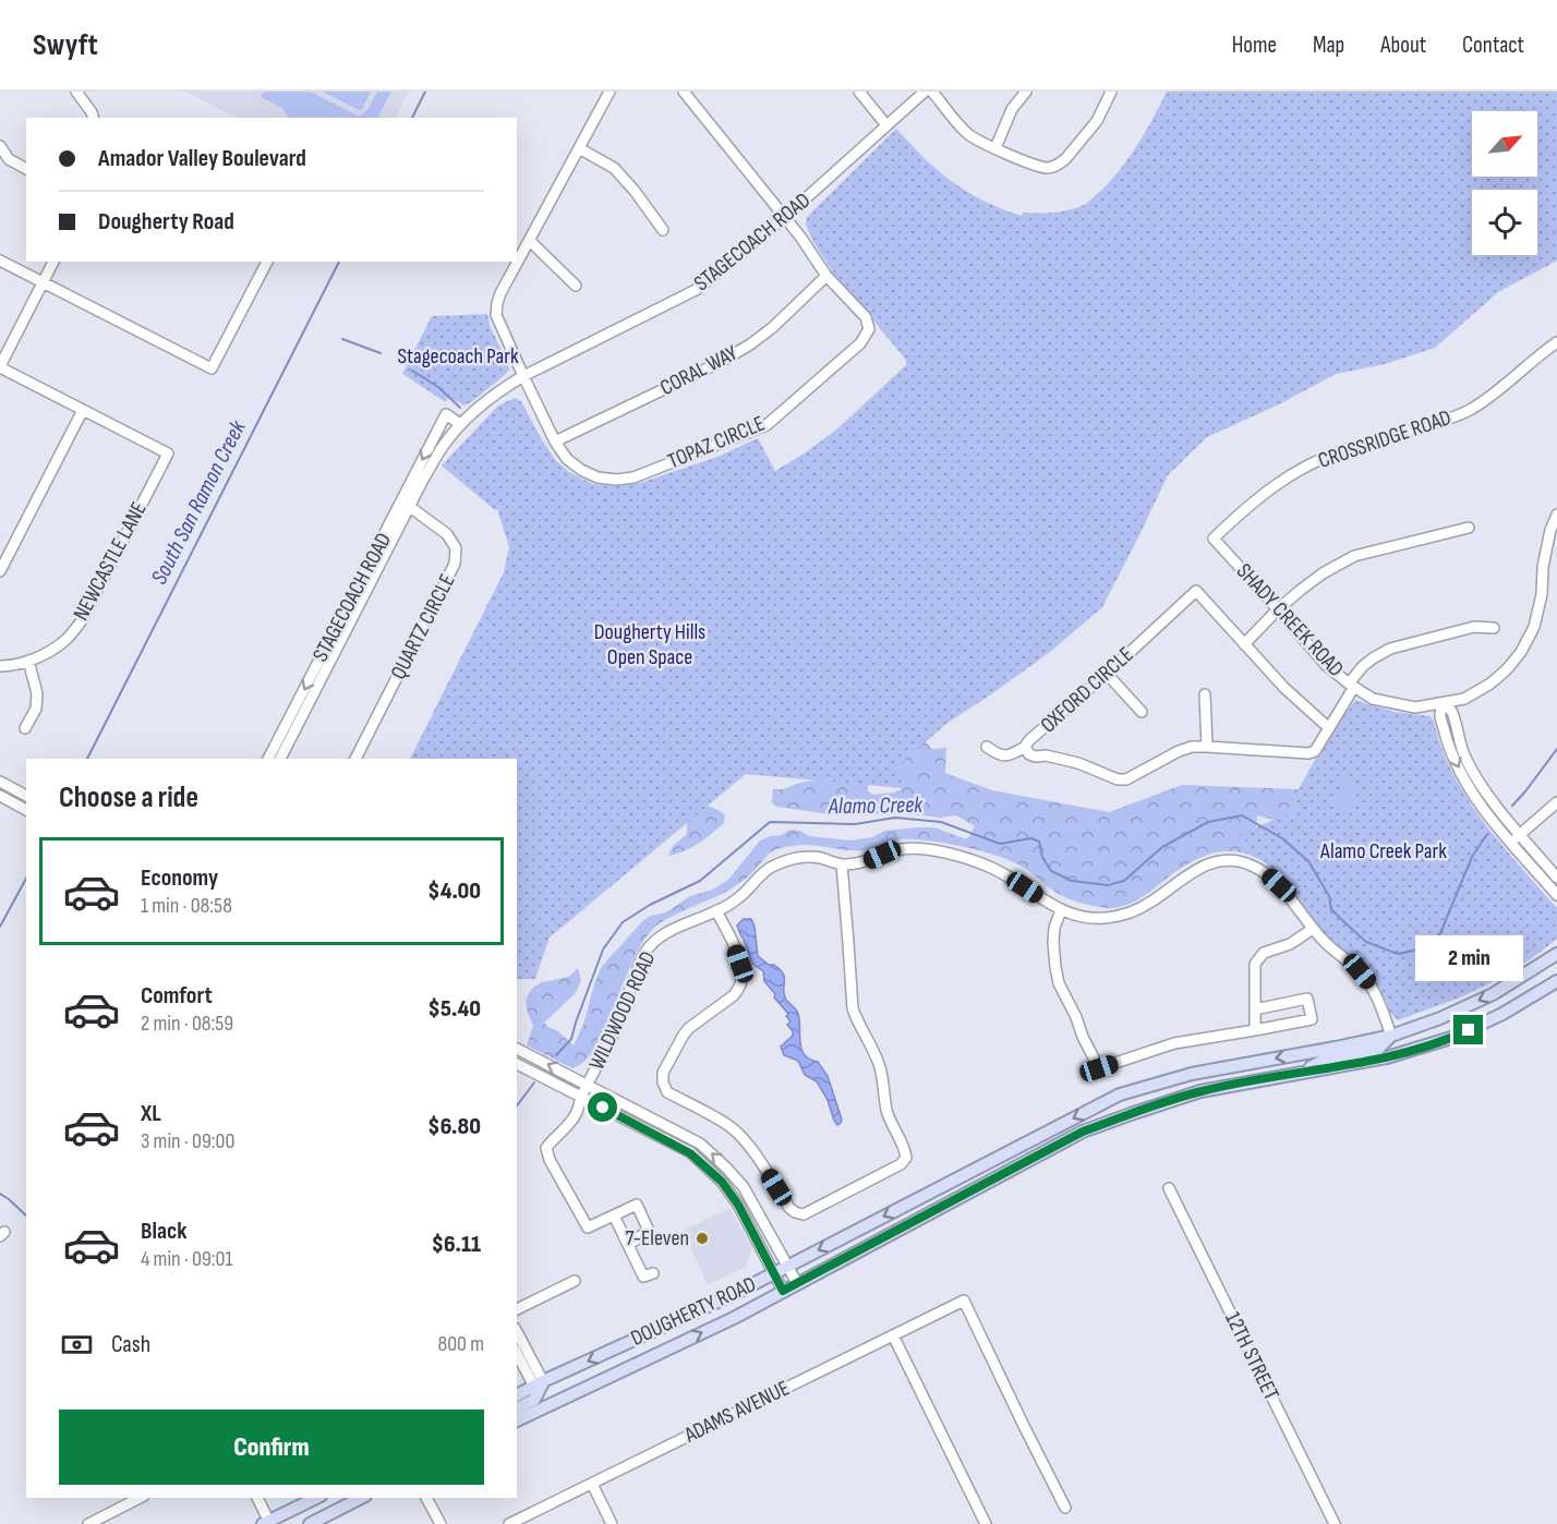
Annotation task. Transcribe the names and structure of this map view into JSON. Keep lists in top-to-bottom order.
{
  "streets": {
    "main road": ["DOUGHERTY ROAD"],
    "street": [
      "STAGECOACH ROAD",
      "CORAL WAY",
      "CROSSRIDGE ROAD",
      "TOPAZ CIRCLE",
      "NEWCASTLE LANE",
      "SHADY CREEK ROAD",
      "QUARTZ CIRCLE",
      "OXFORD CIRCLE",
      "WILDWOOD ROAD",
      "12TH STREET",
      "ADAMS AVENUE"
    ]
  },
  "crossings": [
    ["STAGECOACH ROAD", "TOPAZ CIRCLE"],
    ["STAGECOACH ROAD", "QUARTZ CIRCLE"],
    ["CORAL WAY", "TOPAZ CIRCLE"],
    ["CROSSRIDGE ROAD", "SHADY CREEK ROAD"],
    ["SHADY CREEK ROAD", "OXFORD CIRCLE"],
    ["WILDWOOD ROAD", "DOUGHERTY ROAD"]
  ],
  "water": ["South San Ramon Creek", "Alamo Creek"],
  "parks": ["Stagecoach Park", "Dougherty Hills Open Space", "Alamo Creek Park"],
  "places": ["7-Eleven"],
  "north": "top right",
  "page": {
    "header": "Swyft",
    "nav": [
      "Home",
      "Map",
      "About",
      "Contact"
    ],
    "banner": ["Amador Valley Boulevard", "Dougherty Road"],
    "heading": "Choose a ride",
    "list": [
      {
        "name": "Economy",
        "note": "1 min · 08:58",
        "value": "$4.00"
      },
      {
        "name": "Comfort",
        "note": "2 min · 08:59",
        "value": "$5.40"
      },
      {
        "name": "XL",
        "note": "3 min · 09:00",
        "value": "$6.80"
      },
      {
        "name": "Black",
        "note": "4 min · 09:01",
        "value": "$6.11"
      }
    ],
    "bubble": "2 min",
    "pay": ["Cash", "800 m"],
    "buttons": "Confirm"
  }
}
